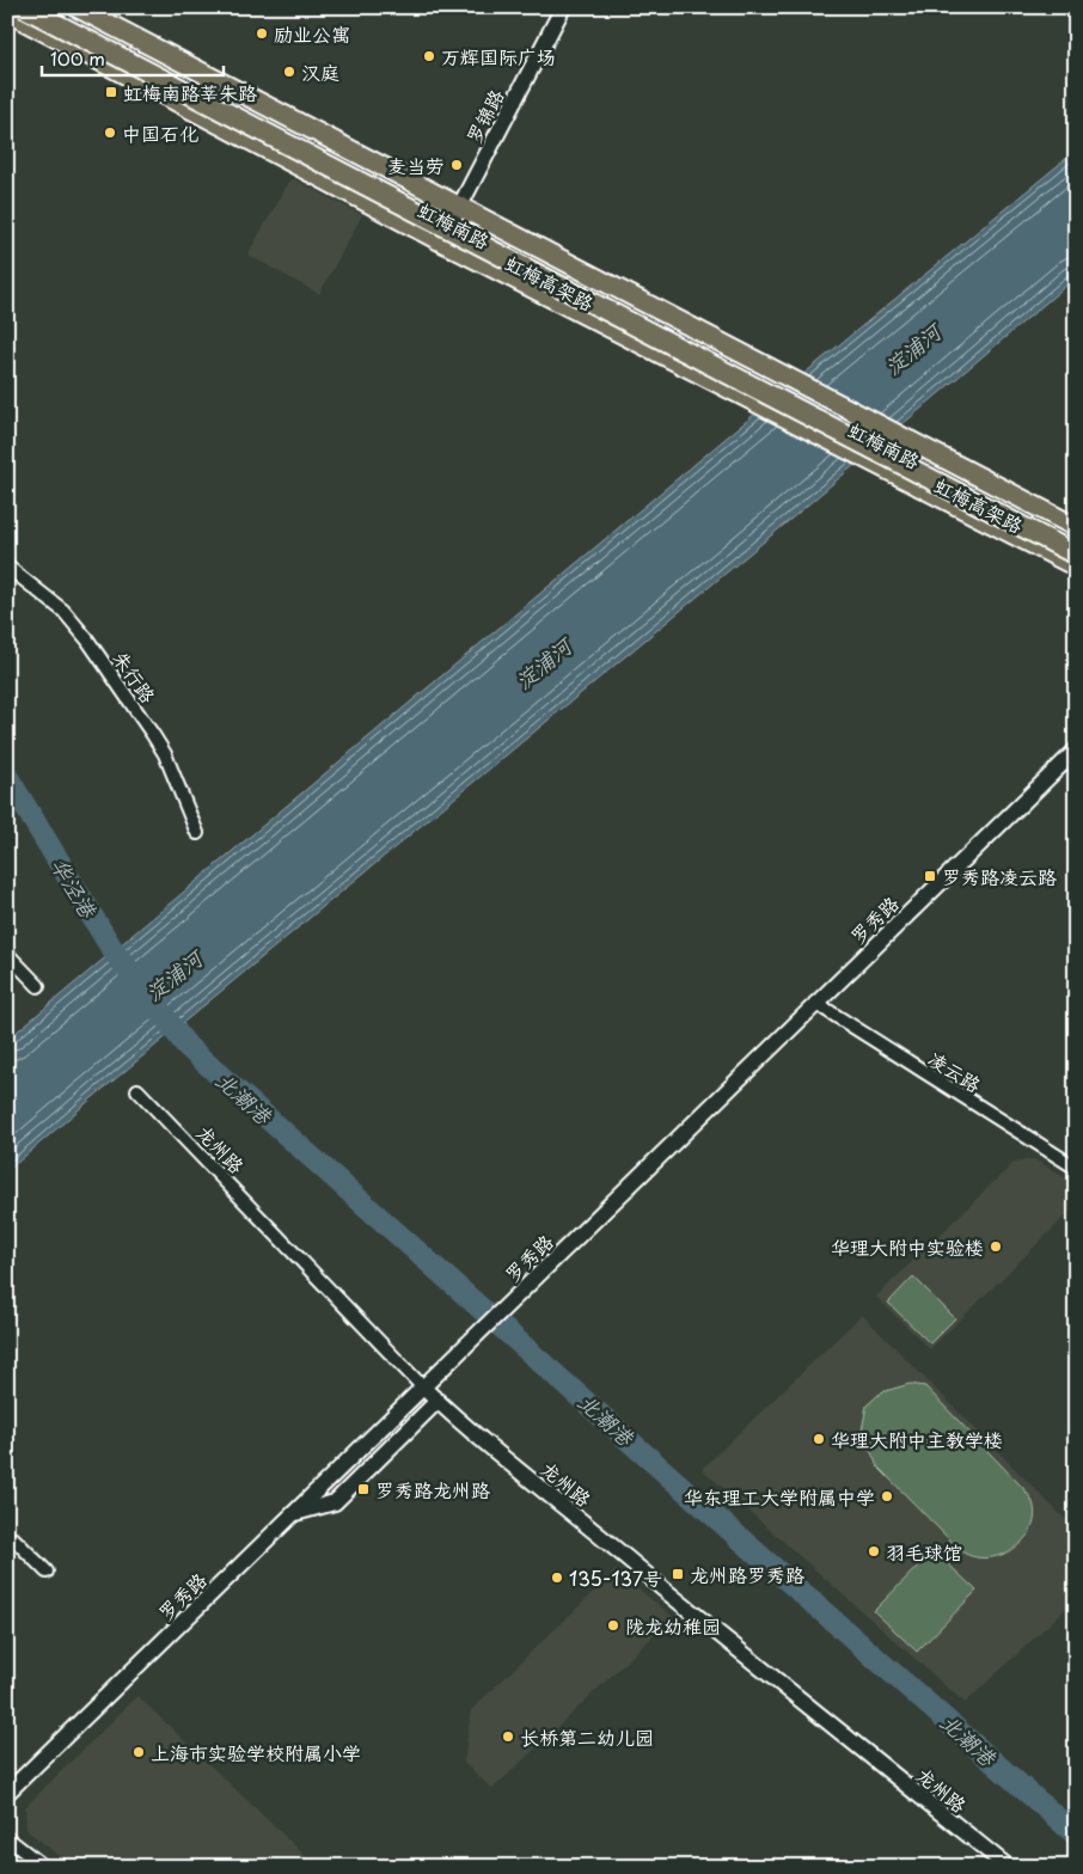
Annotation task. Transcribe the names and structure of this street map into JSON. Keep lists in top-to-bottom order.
{
  "streets": {
    "highway": ["虹梅高架路"],
    "main road": ["虹梅南路"],
    "street": [
      "罗锦路",
      "朱行路",
      "罗秀路",
      "凌云路",
      "龙州路"
    ]
  },
  "crossings": [
    ["罗锦路", "虹梅南路"],
    ["虹梅南路", "虹梅高架路"],
    ["罗秀路", "凌云路"],
    ["罗秀路", "龙州路"]
  ],
  "water": ["淀浦河", "华泾港", "北潮港"],
  "places": {
    "other": [
      "励业公寓",
      "万辉国际广场",
      "汉庭",
      "中国石化",
      "麦当劳",
      "华理大附中实验楼",
      "华理大附中主教学楼",
      "华东理工大学附属中学",
      "羽毛球馆",
      "135-137号",
      "陇龙幼稚园",
      "长桥第二幼儿园",
      "上海市实验学校附属小学"
    ],
    "transit": [
      "虹梅南路莘朱路",
      "罗秀路凌云路",
      "罗秀路龙州路",
      "龙州路罗秀路"
    ]
  },
  "scale_bar": "100 m"
}
